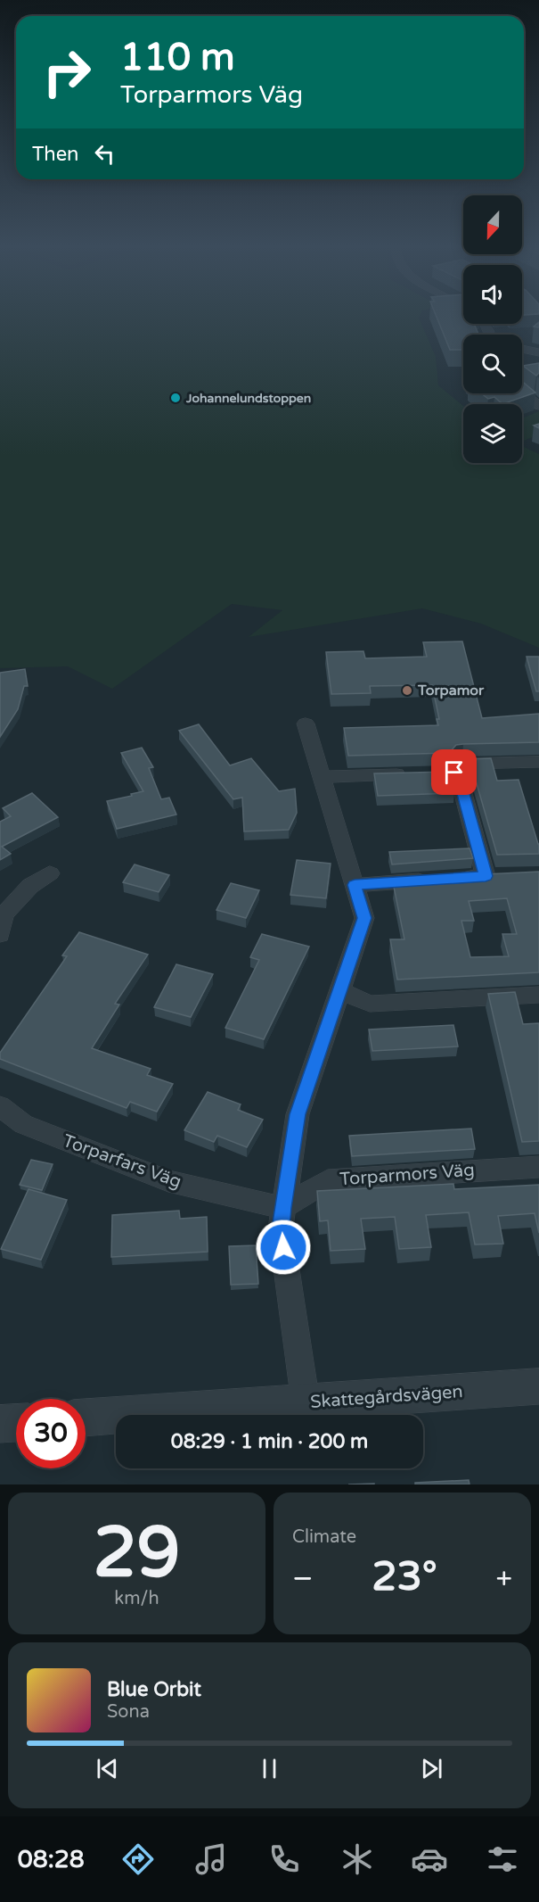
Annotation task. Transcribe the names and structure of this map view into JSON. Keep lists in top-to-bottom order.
{
  "streets": {
    "street": ["Torparfars Väg", "Torparmors Väg", "Skattegårdsvägen"]
  },
  "crossings": [
    ["Torparfars Väg", "Torparmors Väg"]
  ],
  "places": ["Johannelundstoppen", "Torpamor"],
  "north": "bottom",
  "page": {
    "turn": ["110 m", "Torparmors Väg"],
    "then": "Then",
    "limit": "30",
    "trip": "08:29 · 1 min · 200 m",
    "tile": [
      ["29", "km/h"],
      "Climate"
    ],
    "heat": ["−", "23°", "+"],
    "song": ["Blue Orbit", "Sona"],
    "tabs": "08:28"
  }
}
